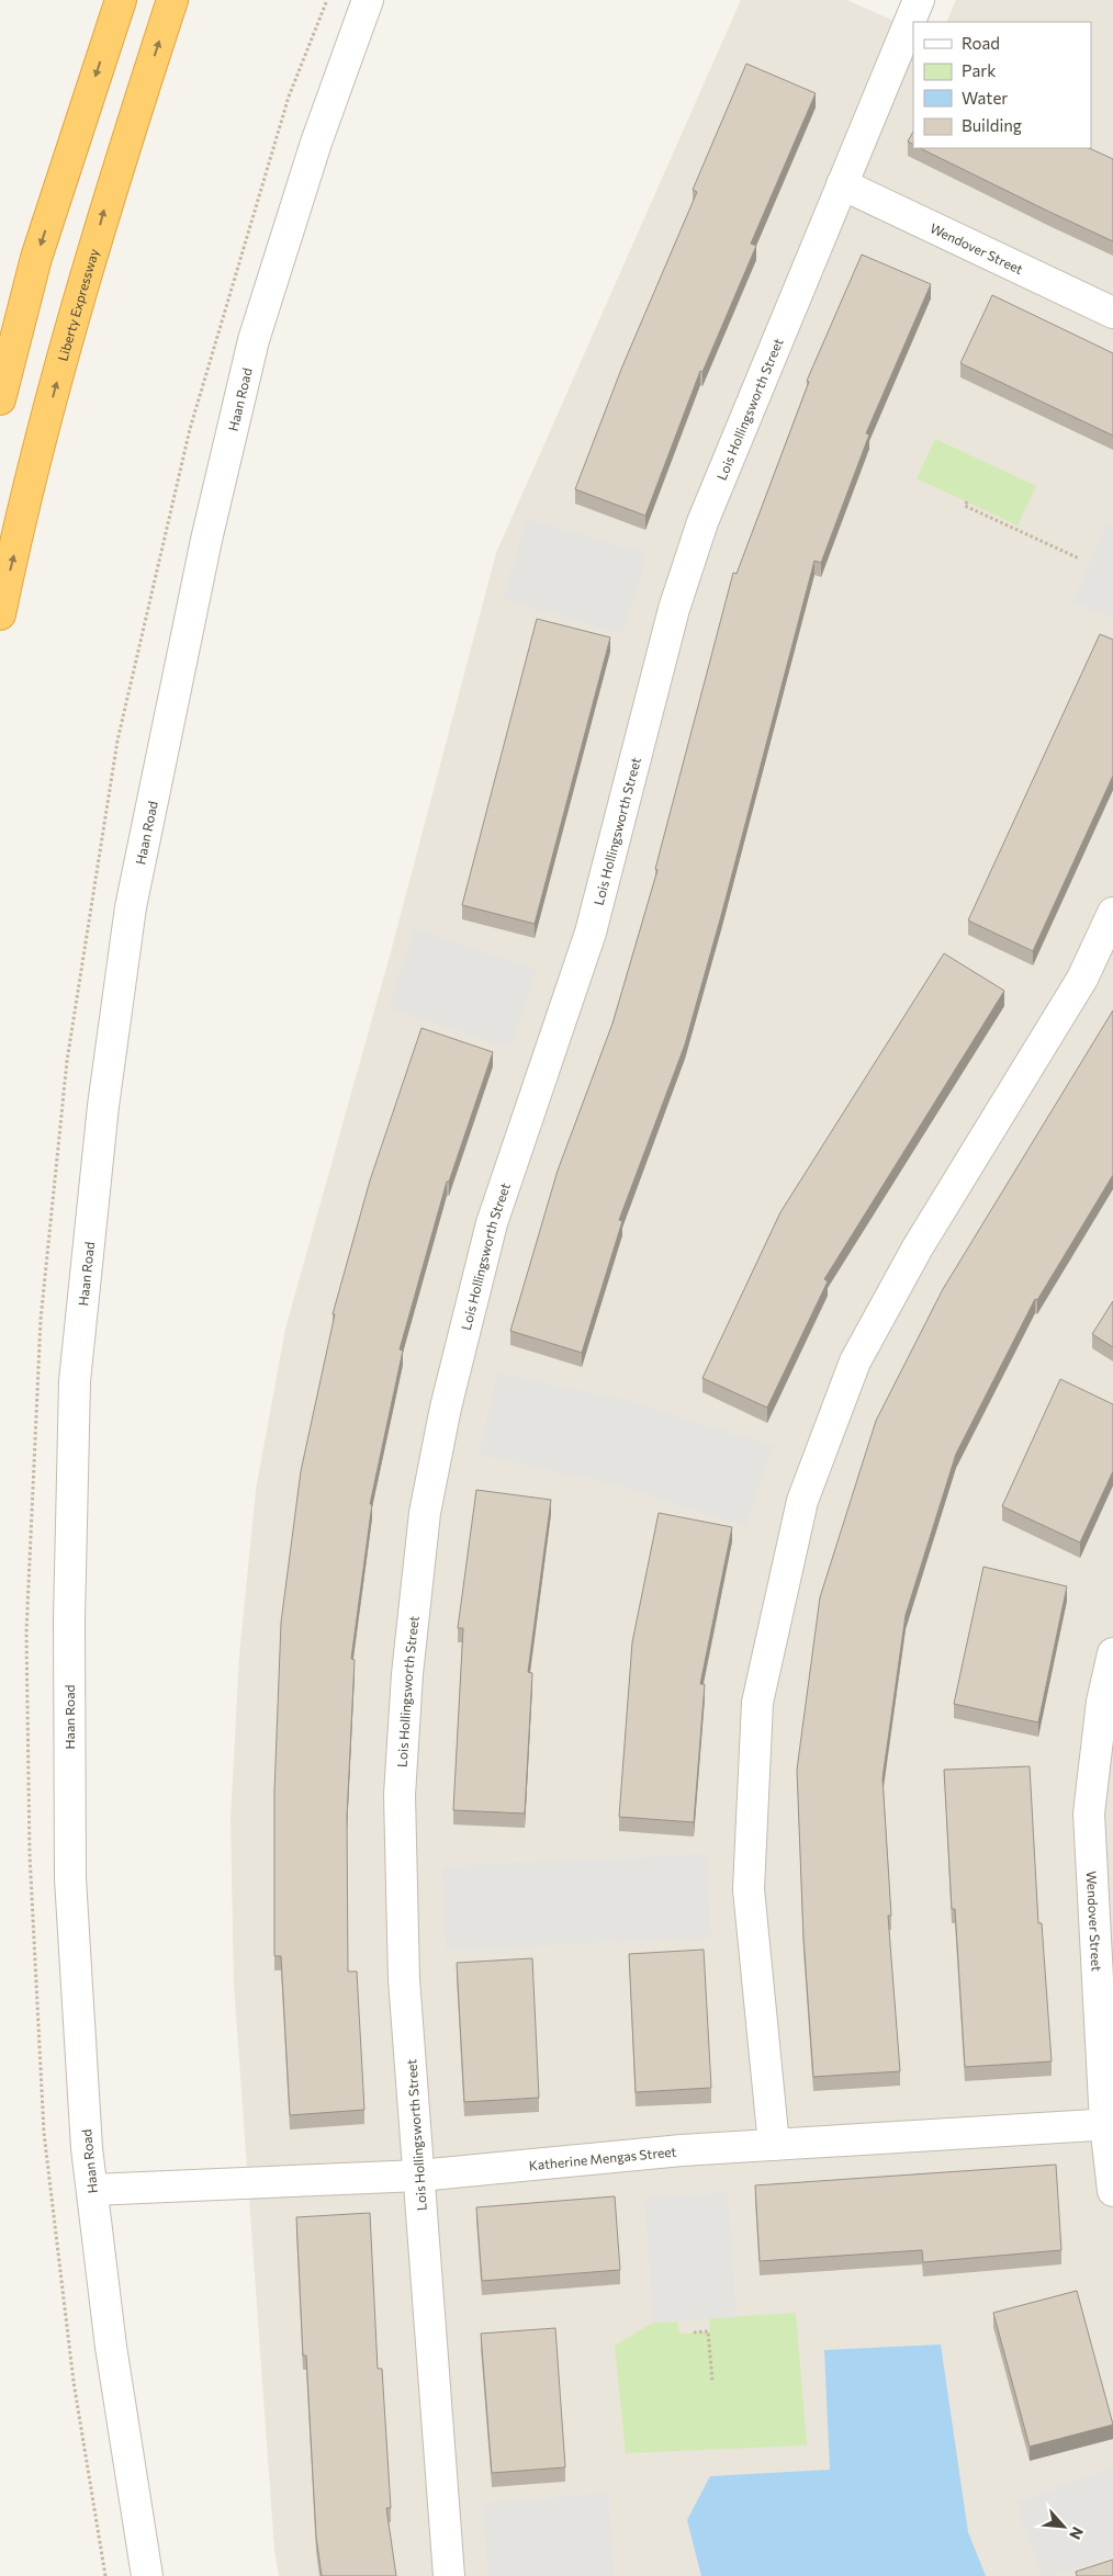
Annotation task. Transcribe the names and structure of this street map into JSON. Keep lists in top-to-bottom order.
{
  "streets": {
    "highway": ["Liberty Expressway"],
    "street": [
      "Wendover Street",
      "Haan Road",
      "Lois Hollingsworth Street",
      "Katherine Mengas Street"
    ]
  },
  "crossings": [
    ["Wendover Street", "Lois Hollingsworth Street"],
    ["Wendover Street", "Katherine Mengas Street"],
    ["Haan Road", "Katherine Mengas Street"],
    ["Lois Hollingsworth Street", "Katherine Mengas Street"]
  ],
  "legend": [
    "Road",
    "Park",
    "Water",
    "Building"
  ],
  "north": "bottom right"
}
